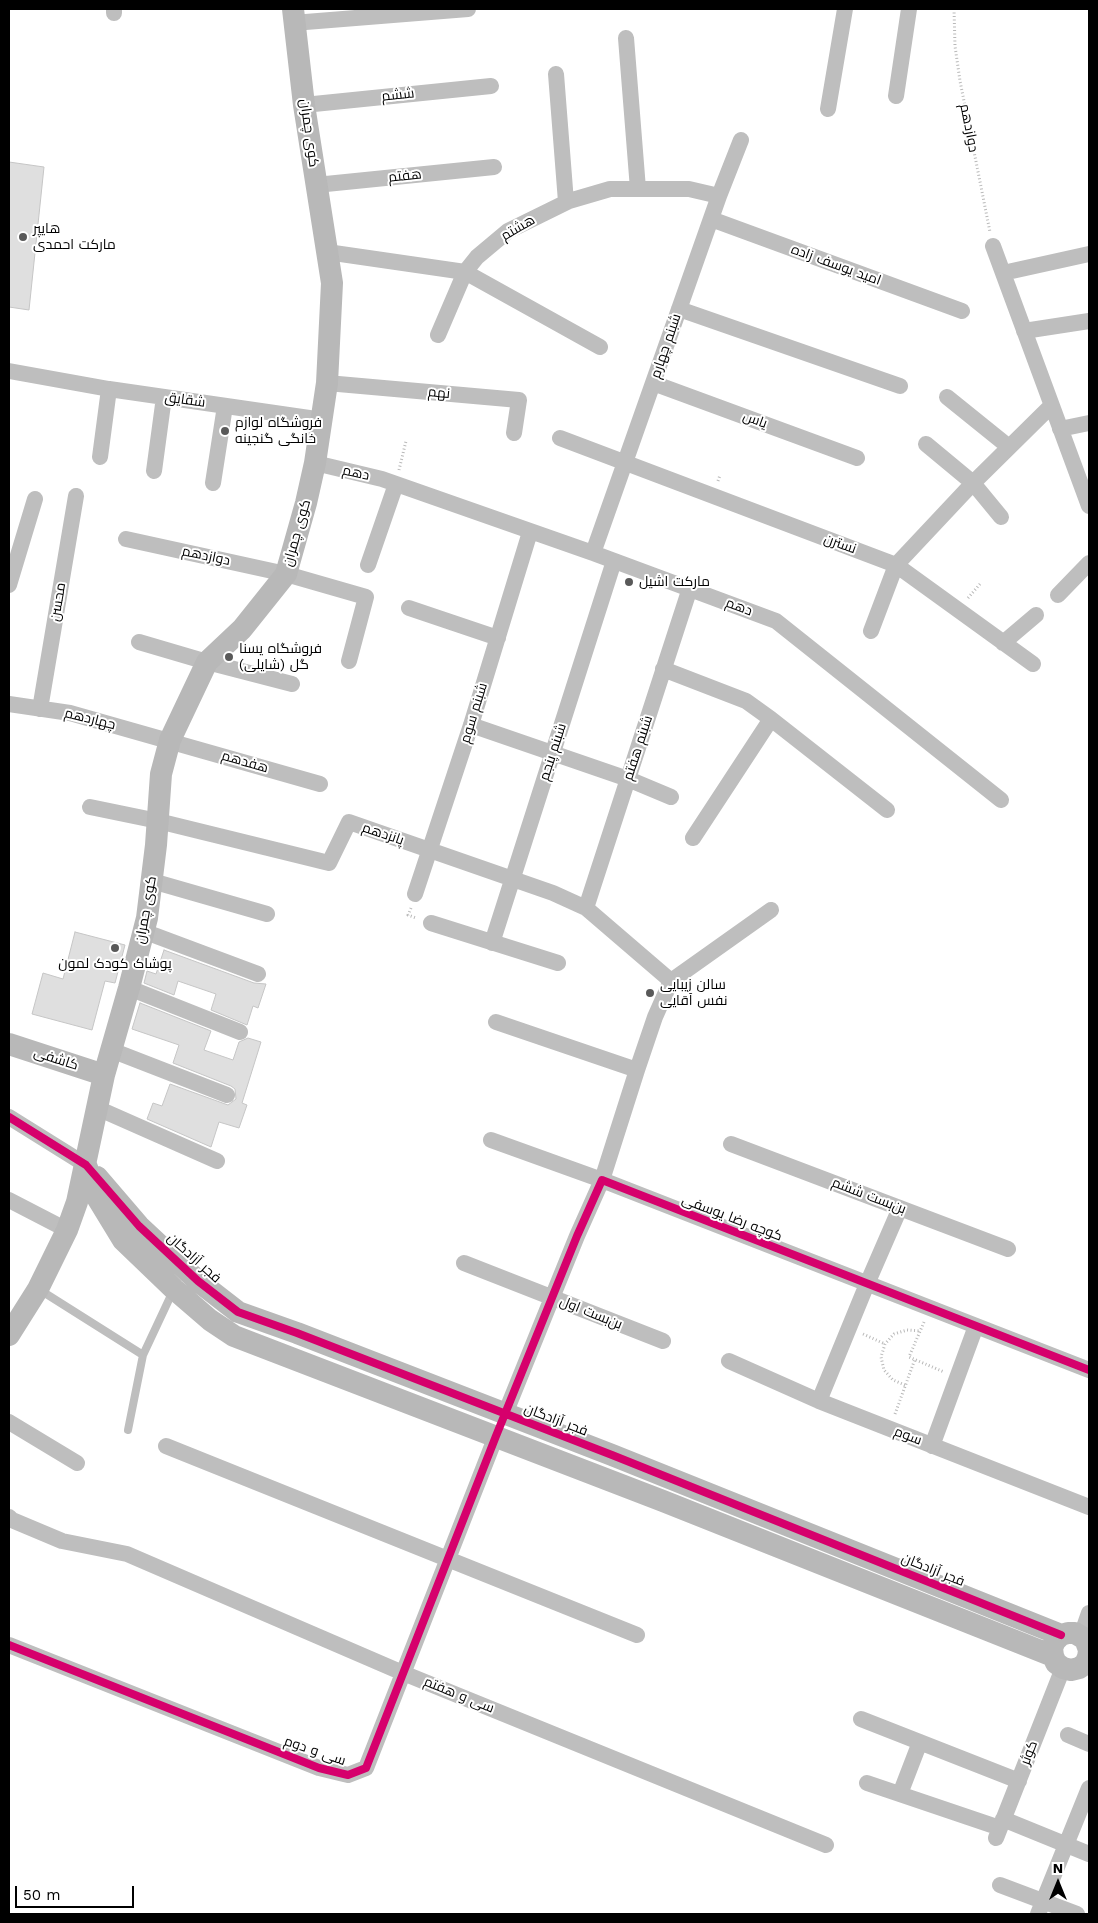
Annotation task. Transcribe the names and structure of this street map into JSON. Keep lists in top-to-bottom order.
{
  "streets": {
    "street": [
      "ششم",
      "دوازدهم",
      "کوی چمران",
      "هفتم",
      "هشتم",
      "امید یوسف زاده",
      "شبنم چهارم",
      "نهم",
      "شقایق",
      "یاس",
      "دهم",
      "نسترن",
      "محسن",
      "شبنم سوم",
      "چهاردهم",
      "شبنم هفتم",
      "شبنم پنجم",
      "هفدهم",
      "پانزدهم",
      "کاشفی",
      "بن‌بست ششم",
      "کوچه رضا یوسفی",
      "فجر آزادگان",
      "بن‌بست اول",
      "سوم",
      "سی و هفتم",
      "سی و دوم",
      "کوثر"
    ]
  },
  "crossings": [
    ["ششم", "کوی چمران"],
    ["دوازدهم", "کوی چمران"],
    ["کوی چمران", "هفتم"],
    ["کوی چمران", "نهم"],
    ["کوی چمران", "شقایق"],
    ["کوی چمران", "دهم"],
    ["کوی چمران", "چهاردهم"],
    ["کوی چمران", "هفدهم"],
    ["کوی چمران", "پانزدهم"],
    ["کوی چمران", "کاشفی"],
    ["کوی چمران", "فجر آزادگان"],
    ["هشتم", "شبنم چهارم"],
    ["امید یوسف زاده", "شبنم چهارم"],
    ["شبنم چهارم", "یاس"],
    ["شبنم چهارم", "دهم"],
    ["شبنم چهارم", "نسترن"],
    ["دهم", "شبنم سوم"],
    ["دهم", "شبنم هفتم"],
    ["دهم", "شبنم پنجم"],
    ["محسن", "چهاردهم"],
    ["شبنم سوم", "پانزدهم"],
    ["چهاردهم", "هفدهم"],
    ["شبنم هفتم", "پانزدهم"],
    ["شبنم پنجم", "پانزدهم"],
    ["فجر آزادگان", "سی و دوم"],
    ["فجر آزادگان", "کوثر"],
    ["سی و هفتم", "سی و دوم"]
  ],
  "places": [
    "هایپر مارکت احمدی",
    "فروشگاه لوازم خانگی گنجینه",
    "مارکت اشیل",
    "فروشگاه یسنا گل (شایلی)",
    "پوشاک کودک لمون",
    "سالن زیبایی نفس آقایی"
  ],
  "scale_bar": "50 m",
  "north": "top"
}
